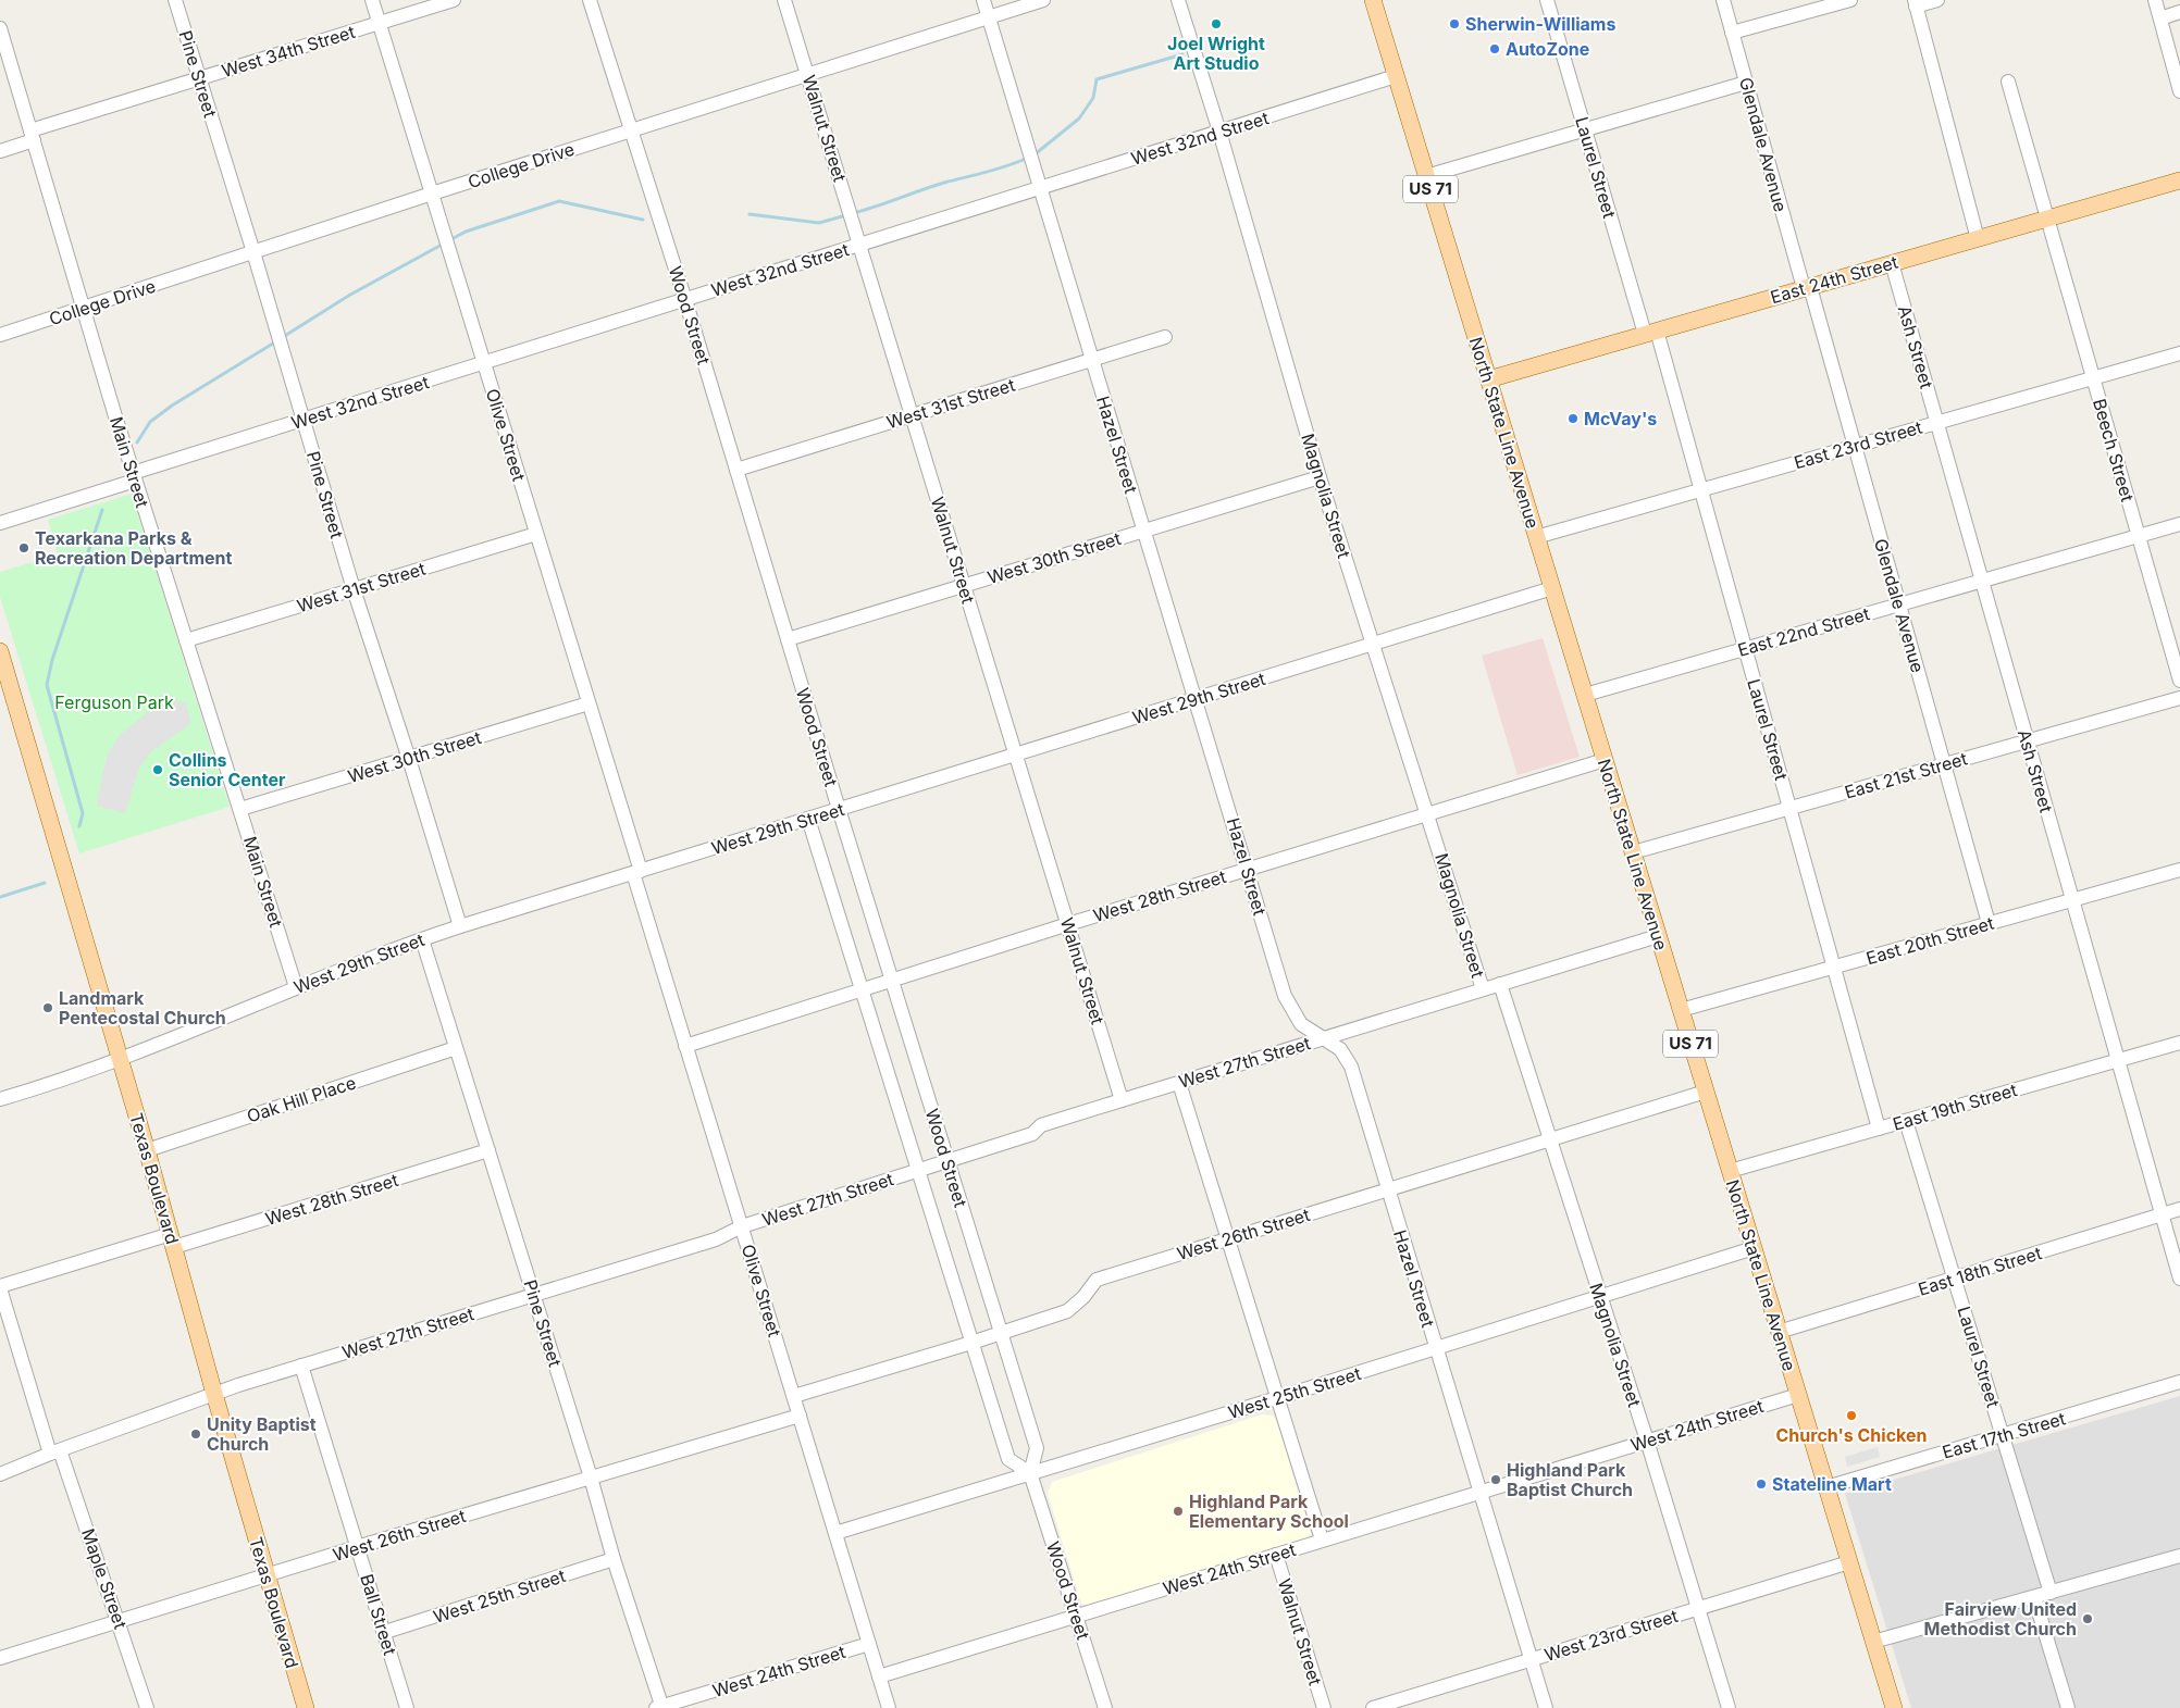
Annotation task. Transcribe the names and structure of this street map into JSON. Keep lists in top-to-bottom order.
{
  "streets": {
    "main road": [
      "US 71",
      "East 24th Street",
      "North State Line Avenue",
      "Texas Boulevard"
    ],
    "street": [
      "West 34th Street",
      "Pine Street",
      "Walnut Street",
      "West 32nd Street",
      "Glendale Avenue",
      "College Drive",
      "Laurel Street",
      "Wood Street",
      "Ash Street",
      "West 31st Street",
      "Olive Street",
      "Hazel Street",
      "East 23rd Street",
      "Beech Street",
      "Main Street",
      "Magnolia Street",
      "West 30th Street",
      "East 22nd Street",
      "West 29th Street",
      "East 21st Street",
      "West 28th Street",
      "East 20th Street",
      "West 27th Street",
      "Oak Hill Place",
      "East 19th Street",
      "West 26th Street",
      "East 18th Street",
      "West 25th Street",
      "West 24th Street",
      "East 17th Street",
      "Maple Street",
      "Ball Street",
      "West 23rd Street"
    ]
  },
  "crossings": [
    ["West 34th Street", "Pine Street"],
    ["West 34th Street", "Olive Street"],
    ["West 34th Street", "Main Street"],
    ["Pine Street", "West 32nd Street"],
    ["Pine Street", "College Drive"],
    ["Pine Street", "West 31st Street"],
    ["Pine Street", "West 30th Street"],
    ["Pine Street", "West 29th Street"],
    ["Pine Street", "West 28th Street"],
    ["Pine Street", "West 27th Street"],
    ["Pine Street", "Oak Hill Place"],
    ["Pine Street", "West 26th Street"],
    ["Pine Street", "West 25th Street"],
    ["Pine Street", "West 24th Street"],
    ["Walnut Street", "West 32nd Street"],
    ["Walnut Street", "College Drive"],
    ["Walnut Street", "West 31st Street"],
    ["Walnut Street", "West 30th Street"],
    ["Walnut Street", "West 29th Street"],
    ["Walnut Street", "West 28th Street"],
    ["Walnut Street", "West 27th Street"],
    ["Walnut Street", "West 24th Street"],
    ["West 32nd Street", "Wood Street"],
    ["West 32nd Street", "North State Line Avenue"],
    ["West 32nd Street", "Olive Street"],
    ["West 32nd Street", "Hazel Street"],
    ["West 32nd Street", "Main Street"],
    ["West 32nd Street", "Magnolia Street"],
    ["Glendale Avenue", "East 24th Street"],
    ["Glendale Avenue", "East 23rd Street"],
    ["Glendale Avenue", "East 22nd Street"],
    ["Glendale Avenue", "East 21st Street"],
    ["Glendale Avenue", "East 20th Street"],
    ["College Drive", "Wood Street"],
    ["College Drive", "Olive Street"],
    ["College Drive", "Hazel Street"],
    ["College Drive", "Main Street"],
    ["Laurel Street", "East 24th Street"],
    ["Laurel Street", "East 23rd Street"],
    ["Laurel Street", "East 22nd Street"],
    ["Laurel Street", "East 21st Street"],
    ["Laurel Street", "East 20th Street"],
    ["Laurel Street", "East 19th Street"],
    ["Laurel Street", "East 18th Street"],
    ["Laurel Street", "East 17th Street"],
    ["East 24th Street", "Ash Street"],
    ["East 24th Street", "North State Line Avenue"],
    ["East 24th Street", "Beech Street"],
    ["Wood Street", "West 31st Street"],
    ["Wood Street", "West 30th Street"],
    ["Wood Street", "West 29th Street"],
    ["Wood Street", "West 28th Street"],
    ["Wood Street", "West 27th Street"],
    ["Wood Street", "West 26th Street"],
    ["Wood Street", "West 25th Street"],
    ["Wood Street", "West 24th Street"],
    ["Ash Street", "East 23rd Street"],
    ["Ash Street", "East 22nd Street"],
    ["Ash Street", "East 21st Street"],
    ["Ash Street", "East 20th Street"],
    ["Ash Street", "East 19th Street"],
    ["Ash Street", "East 18th Street"],
    ["West 31st Street", "Olive Street"],
    ["West 31st Street", "Hazel Street"],
    ["West 31st Street", "Main Street"],
    ["North State Line Avenue", "East 23rd Street"],
    ["North State Line Avenue", "East 22nd Street"],
    ["North State Line Avenue", "West 29th Street"],
    ["North State Line Avenue", "East 21st Street"],
    ["North State Line Avenue", "West 28th Street"],
    ["North State Line Avenue", "East 20th Street"],
    ["North State Line Avenue", "West 27th Street"],
    ["North State Line Avenue", "East 19th Street"],
    ["North State Line Avenue", "West 26th Street"],
    ["North State Line Avenue", "East 18th Street"],
    ["North State Line Avenue", "West 25th Street"],
    ["North State Line Avenue", "West 24th Street"],
    ["North State Line Avenue", "East 17th Street"],
    ["North State Line Avenue", "West 23rd Street"],
    ["Olive Street", "West 30th Street"],
    ["Olive Street", "West 29th Street"],
    ["Olive Street", "West 28th Street"],
    ["Olive Street", "West 27th Street"],
    ["Olive Street", "West 26th Street"],
    ["Olive Street", "West 25th Street"],
    ["Olive Street", "West 24th Street"],
    ["Hazel Street", "West 30th Street"],
    ["Hazel Street", "West 29th Street"],
    ["Hazel Street", "West 28th Street"],
    ["Hazel Street", "West 27th Street"],
    ["Hazel Street", "West 26th Street"],
    ["Hazel Street", "West 25th Street"],
    ["Hazel Street", "West 24th Street"],
    ["Hazel Street", "West 23rd Street"],
    ["East 23rd Street", "Beech Street"],
    ["Beech Street", "East 22nd Street"],
    ["Main Street", "West 30th Street"],
    ["Main Street", "West 29th Street"],
    ["Magnolia Street", "West 30th Street"],
    ["Magnolia Street", "West 29th Street"],
    ["Magnolia Street", "West 28th Street"],
    ["Magnolia Street", "West 27th Street"],
    ["Magnolia Street", "West 26th Street"],
    ["Magnolia Street", "West 25th Street"],
    ["Magnolia Street", "West 24th Street"],
    ["Magnolia Street", "West 23rd Street"],
    ["West 29th Street", "Texas Boulevard"],
    ["West 28th Street", "Texas Boulevard"],
    ["West 28th Street", "Maple Street"],
    ["West 27th Street", "Texas Boulevard"],
    ["West 27th Street", "Maple Street"],
    ["West 27th Street", "Ball Street"],
    ["Oak Hill Place", "Texas Boulevard"],
    ["Texas Boulevard", "West 26th Street"],
    ["West 26th Street", "Maple Street"],
    ["West 26th Street", "Ball Street"],
    ["West 25th Street", "Ball Street"]
  ],
  "parks": ["Ferguson Park"],
  "places": [
    "Joel Wright Art Studio",
    "Sherwin-Williams",
    "AutoZone",
    "McVay's",
    "Texarkana Parks & Recreation Department",
    "Collins Senior Center",
    "Landmark Pentecostal Church",
    "Church's Chicken",
    "Unity Baptist Church",
    "Highland Park Baptist Church",
    "Stateline Mart",
    "Highland Park Elementary School",
    "Fairview United Methodist Church"
  ]
}
